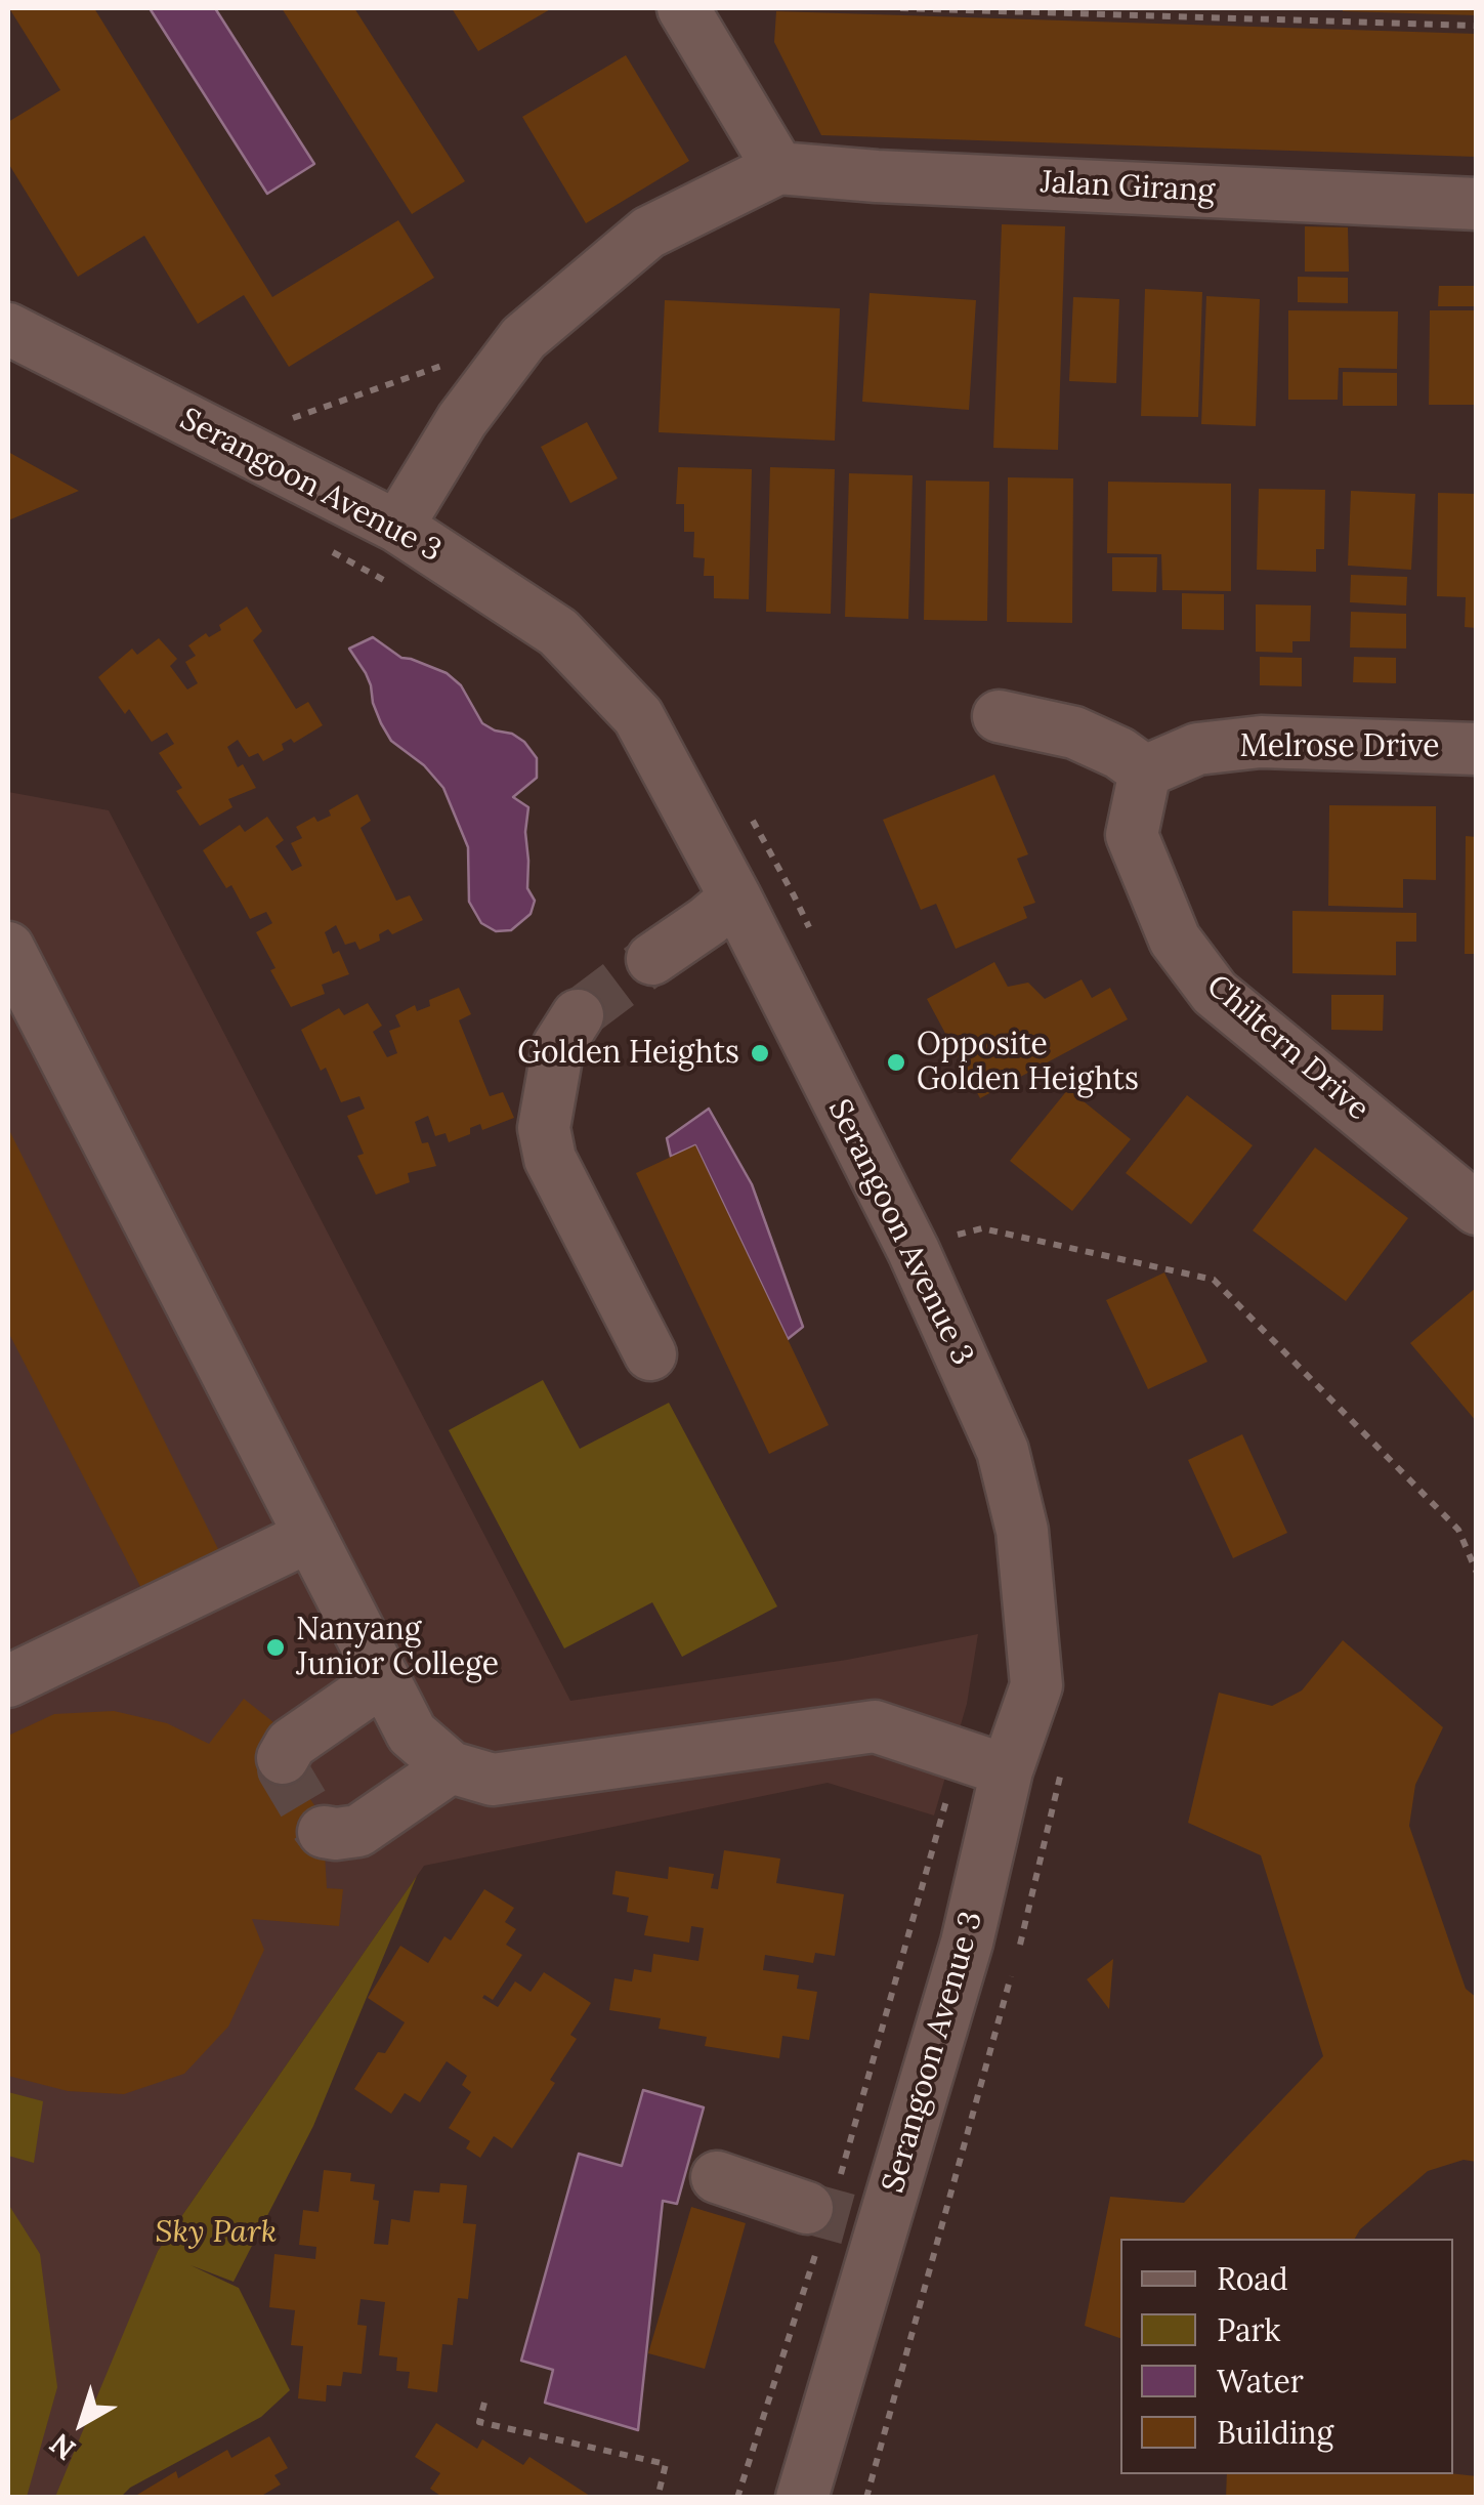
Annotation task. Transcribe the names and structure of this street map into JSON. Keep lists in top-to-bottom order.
{
  "streets": {
    "street": [
      "Jalan Girang",
      "Serangoon Avenue 3",
      "Melrose Drive",
      "Chiltern Drive"
    ]
  },
  "crossings": [
    ["Melrose Drive", "Chiltern Drive"]
  ],
  "parks": ["Sky Park"],
  "places": ["Golden Heights", "Opposite Golden Heights", "Nanyang Junior College"],
  "legend": [
    "Road",
    "Park",
    "Water",
    "Building"
  ],
  "north": "bottom left"
}
